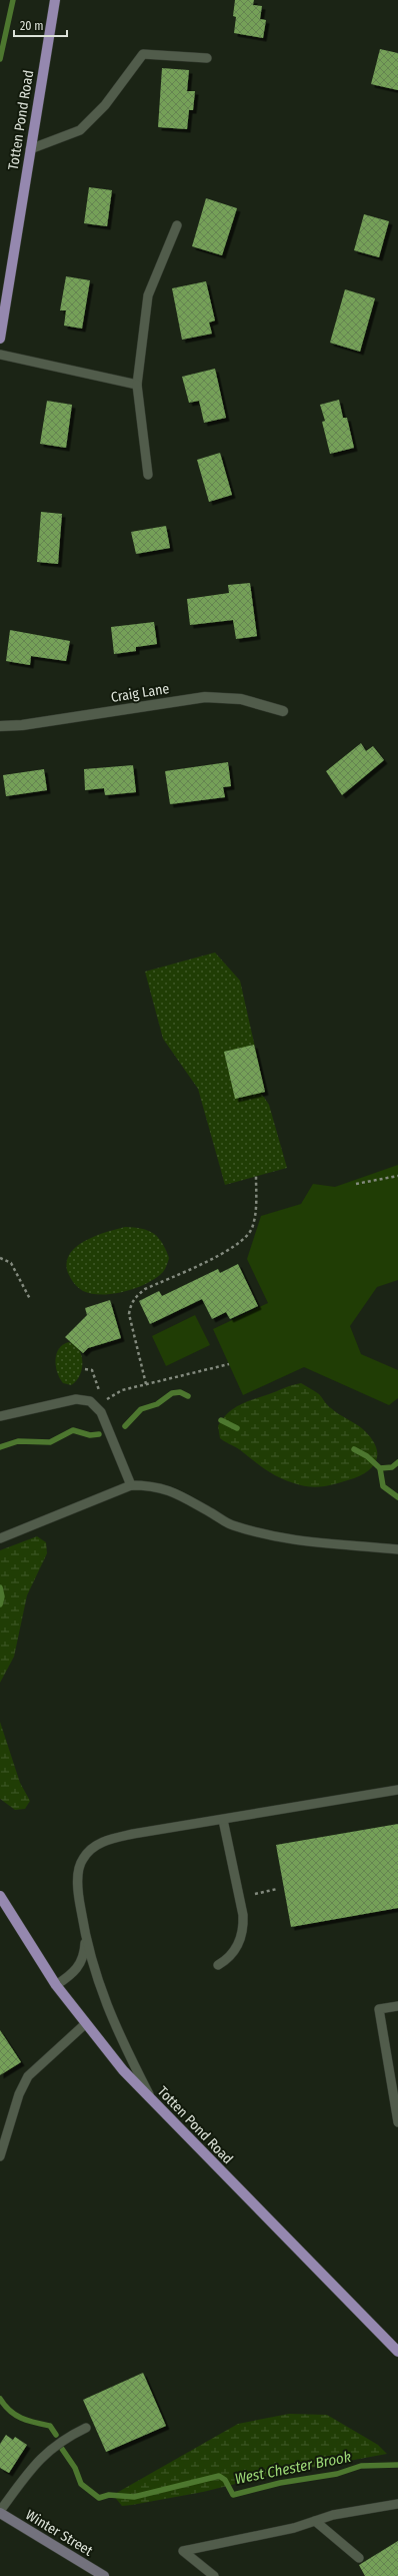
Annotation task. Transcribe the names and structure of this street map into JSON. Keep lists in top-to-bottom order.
{
  "streets": {
    "main road": ["Totten Pond Road"],
    "street": ["Craig Lane", "Winter Street"]
  },
  "water": ["West Chester Brook"],
  "scale_bar": "20 m"
}
